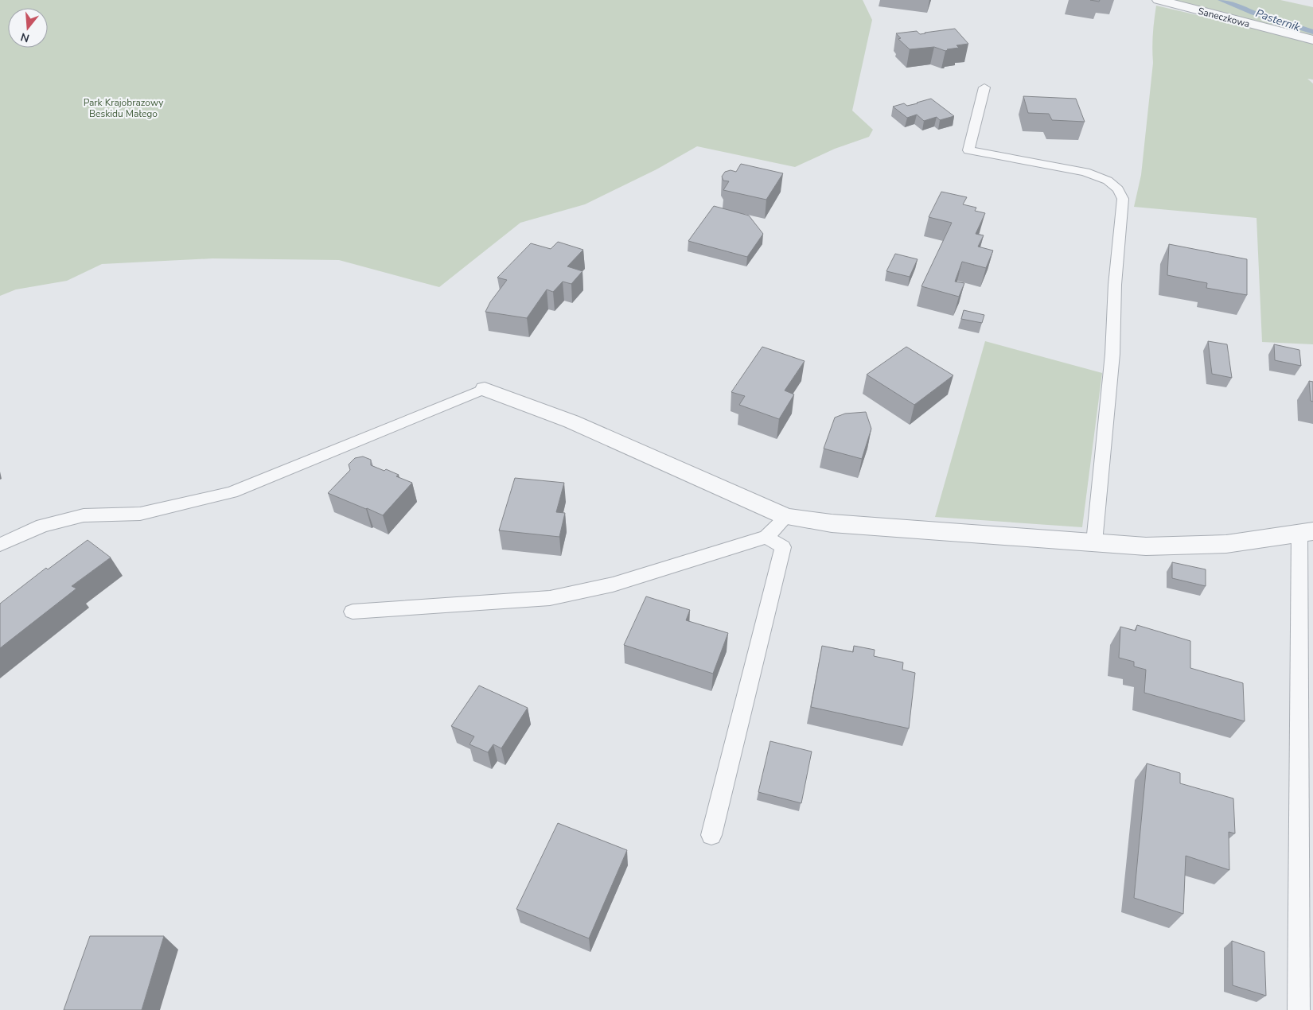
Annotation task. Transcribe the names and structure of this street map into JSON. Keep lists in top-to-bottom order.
{
  "streets": {
    "street": ["Saneczkowa"]
  },
  "water": ["Pasternik"],
  "parks": ["Park Krajobrazowy Beskidu Małego"],
  "north": "bottom"
}
